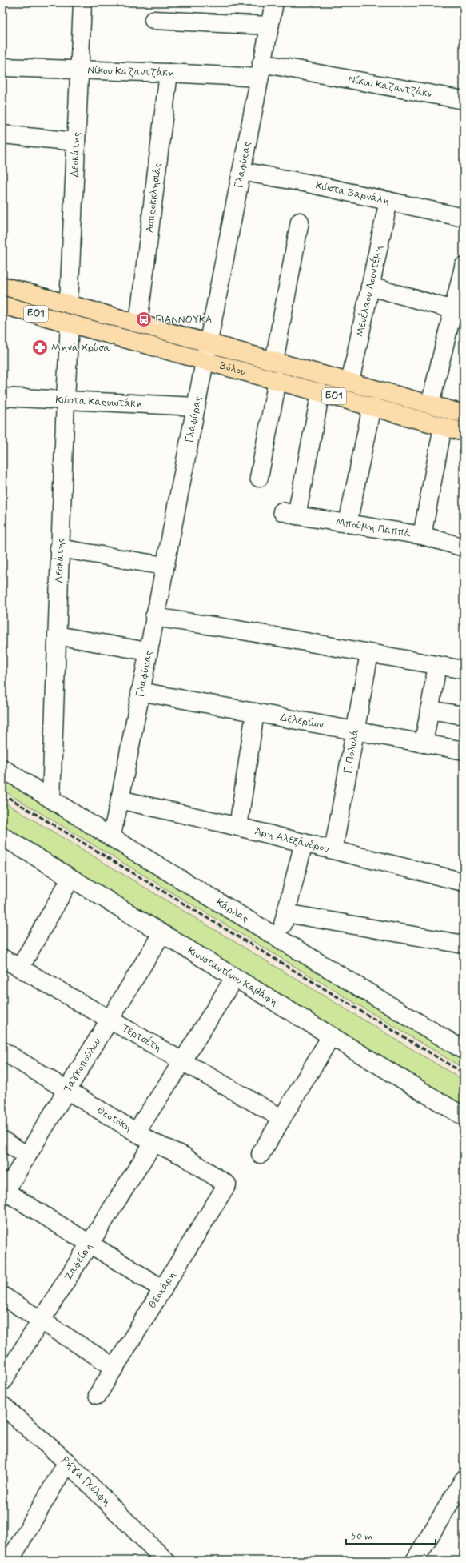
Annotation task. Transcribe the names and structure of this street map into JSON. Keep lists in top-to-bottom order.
{
  "streets": {
    "main road": ["ΕΟ1", "Βόλου"],
    "street": [
      "Νίκου Καζαντζάκη",
      "Δεσκάτης",
      "Γλαφύρας",
      "Κώστα Βαρνάλη",
      "Ασπροκκλησιάς",
      "Μενέλαου Λουντέμη",
      "Κώστα Καρυωτάκη",
      "Μπούμη Παππά",
      "Δελερίων",
      "Γ. Πολυλά",
      "Άρη Αλεξάνδρου",
      "Κάρλας",
      "Κωνσταντίνου Καβάφη",
      "Τερτσέτη",
      "Ταγκοπούλου",
      "Θεοτόκη",
      "Ζαφείρη",
      "Θεοχάρη",
      "Ρήγα Γκόλφη"
    ]
  },
  "crossings": [
    ["Νίκου Καζαντζάκη", "Δεσκάτης"],
    ["Νίκου Καζαντζάκη", "Γλαφύρας"],
    ["Νίκου Καζαντζάκη", "Ασπροκκλησιάς"],
    ["Δεσκάτης", "Βόλου"],
    ["Δεσκάτης", "Κώστα Καρυωτάκη"],
    ["Δεσκάτης", "Κάρλας"],
    ["Γλαφύρας", "Κώστα Βαρνάλη"],
    ["Γλαφύρας", "Βόλου"],
    ["Γλαφύρας", "Κώστα Καρυωτάκη"],
    ["Γλαφύρας", "Δελερίων"],
    ["Γλαφύρας", "Άρη Αλεξάνδρου"],
    ["Γλαφύρας", "Κάρλας"],
    ["Κώστα Βαρνάλη", "Μενέλαου Λουντέμη"],
    ["Ασπροκκλησιάς", "Βόλου"],
    ["Μενέλαου Λουντέμη", "Βόλου"],
    ["Βόλου", "Μπούμη Παππά"],
    ["Δελερίων", "Γ. Πολυλά"],
    ["Γ. Πολυλά", "Άρη Αλεξάνδρου"],
    ["Κωνσταντίνου Καβάφη", "Ταγκοπούλου"],
    ["Τερτσέτη", "Ταγκοπούλου"],
    ["Ταγκοπούλου", "Θεοτόκη"],
    ["Θεοτόκη", "Ζαφείρη"],
    ["Θεοτόκη", "Θεοχάρη"]
  ],
  "places": {
    "bus stop": ["ΓΙΑΝΝΟΥΚΑ"],
    "pharmacy": ["Μηνά Χρύσα"]
  },
  "scale_bar": "50 m"
}
